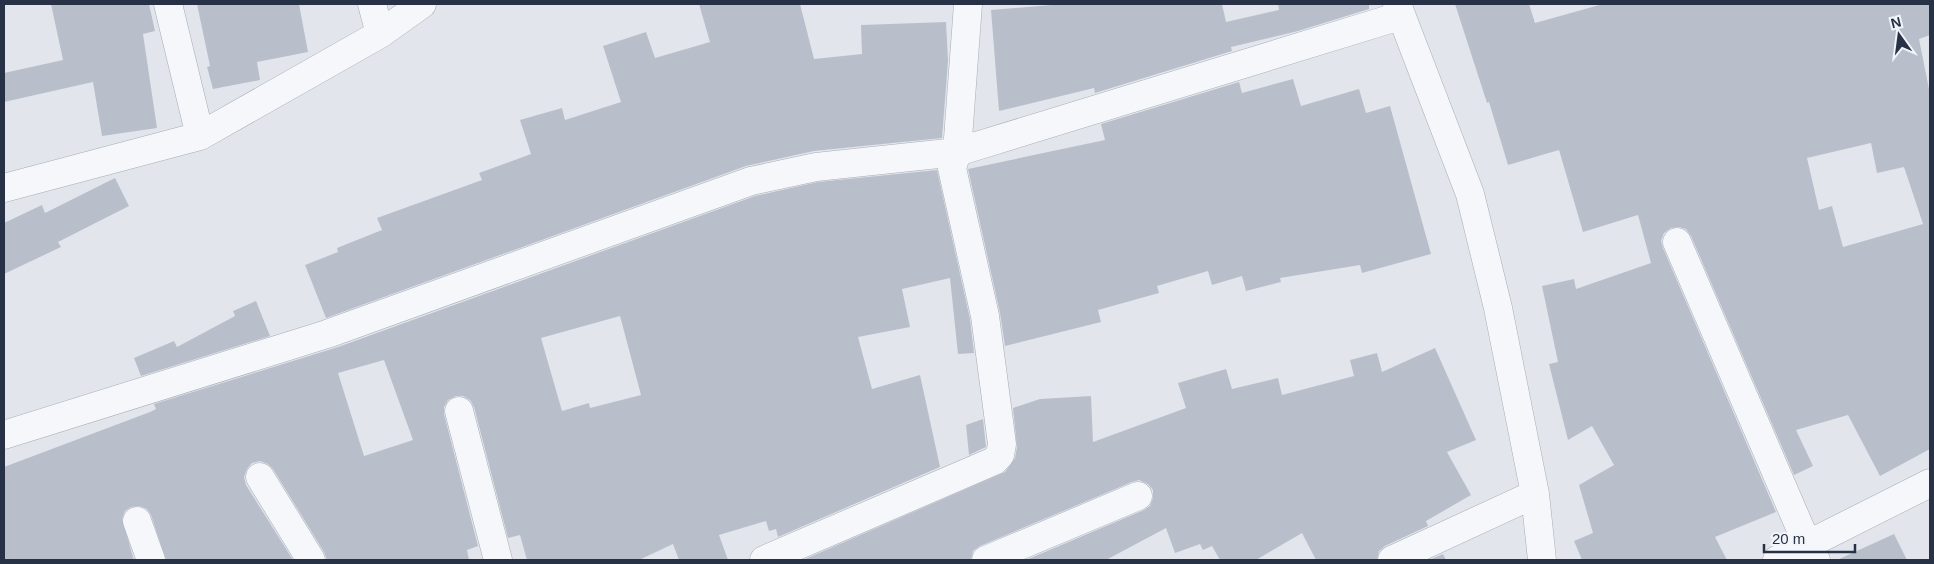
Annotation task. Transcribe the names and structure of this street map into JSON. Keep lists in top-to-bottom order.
{
  "scale_bar": "20 m",
  "north": "top"
}
